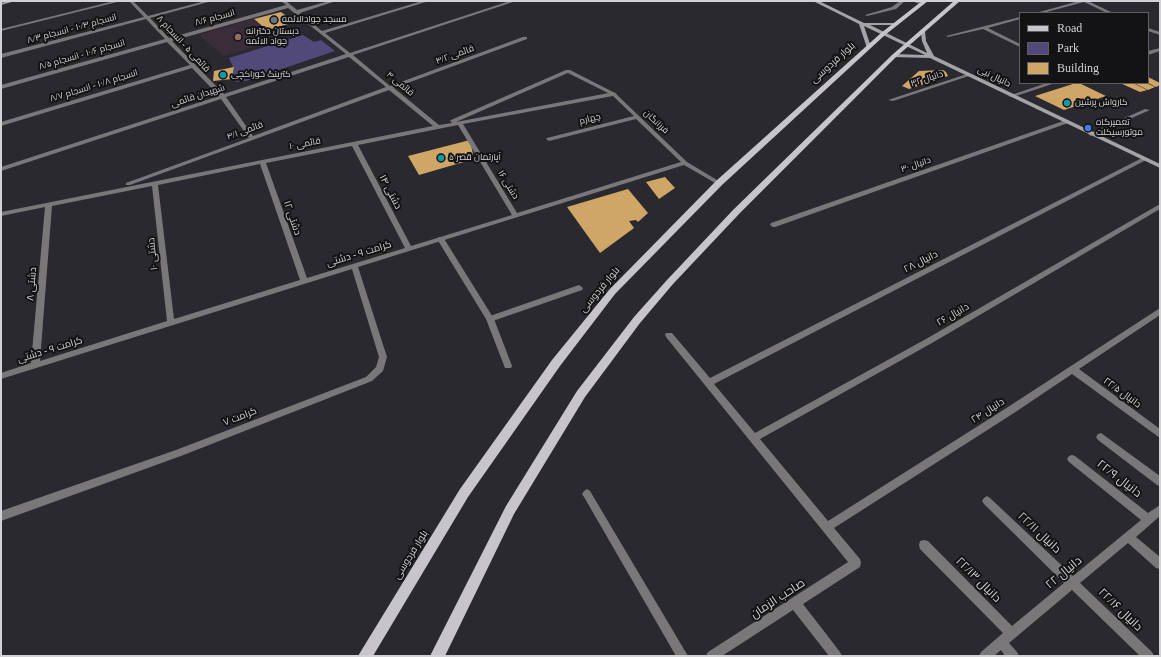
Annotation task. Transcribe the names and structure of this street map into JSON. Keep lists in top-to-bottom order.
{
  "streets": {
    "main road": ["بلوار فردوسی", "دانیال نبی"],
    "street": [
      "انسجام ۸/۶",
      "انسجام ۱۰/۴ - انسجام ۸/۳",
      "قائمی ۵ - انسجام ۸",
      "انسجام ۱۰/۶ - انسجام ۸/۵",
      "قائمی ۴/۲",
      "دانیال ۳۲",
      "قائمی ۴",
      "انسجام ۱۰/۸ - انسجام ۸/۷",
      "شهیدان قائمی",
      "چهارم",
      "فرزانگان",
      "قائمی ۴/۱",
      "قائمی ۱۰",
      "دانیال ۳۰",
      "دشتی ۱۶",
      "دشتی ۱۴",
      "دشتی ۱۲",
      "دشتی ۱۰",
      "کرامت ۹ - دشتی",
      "دانیال ۲۸",
      "دشتی ۸",
      "دانیال ۲۶",
      "دانیال ۲۲/۵",
      "دانیال ۲۴",
      "کرامت ۷",
      "دانیال ۲۲/۹",
      "دانیال ۲۲/۱۱",
      "دانیال ۲۲",
      "دانیال ۲۲/۱۳",
      "صاحب الزمان",
      "دانیال ۲۲/۱۶"
    ]
  },
  "crossings": [
    ["انسجام ۸/۶", "قائمی ۵ - انسجام ۸"],
    ["انسجام ۸/۶", "انسجام ۱۰/۶ - انسجام ۸/۵"],
    ["انسجام ۸/۶", "قائمی ۴"],
    ["انسجام ۱۰/۴ - انسجام ۸/۳", "قائمی ۵ - انسجام ۸"],
    ["قائمی ۵ - انسجام ۸", "انسجام ۱۰/۶ - انسجام ۸/۵"],
    ["قائمی ۵ - انسجام ۸", "انسجام ۱۰/۸ - انسجام ۸/۷"],
    ["قائمی ۵ - انسجام ۸", "شهیدان قائمی"],
    ["قائمی ۵ - انسجام ۸", "قائمی ۴/۱"],
    ["قائمی ۴/۲", "قائمی ۴"],
    ["قائمی ۴/۲", "قائمی ۴/۱"],
    ["بلوار فردوسی", "دانیال نبی"],
    ["دانیال نبی", "دانیال ۳۲"],
    ["دانیال نبی", "دانیال ۳۰"],
    ["دانیال نبی", "دانیال ۲۸"],
    ["قائمی ۴", "شهیدان قائمی"],
    ["قائمی ۴", "فرزانگان"],
    ["قائمی ۴", "قائمی ۴/۱"],
    ["قائمی ۴", "قائمی ۱۰"],
    ["چهارم", "فرزانگان"],
    ["فرزانگان", "قائمی ۱۰"],
    ["فرزانگان", "کرامت ۹ - دشتی"],
    ["قائمی ۴/۱", "قائمی ۱۰"],
    ["قائمی ۱۰", "دشتی ۱۶"],
    ["قائمی ۱۰", "دشتی ۱۴"],
    ["قائمی ۱۰", "دشتی ۱۲"],
    ["قائمی ۱۰", "دشتی ۱۰"],
    ["قائمی ۱۰", "دشتی ۸"],
    ["دشتی ۱۶", "کرامت ۹ - دشتی"],
    ["دشتی ۱۴", "کرامت ۹ - دشتی"],
    ["دشتی ۱۲", "کرامت ۹ - دشتی"],
    ["دشتی ۱۰", "کرامت ۹ - دشتی"],
    ["کرامت ۹ - دشتی", "دشتی ۸"],
    ["کرامت ۹ - دشتی", "کرامت ۷"],
    ["دانیال ۲۲/۵", "دانیال ۲۴"],
    ["دانیال ۲۴", "صاحب الزمان"],
    ["دانیال ۲۲/۹", "دانیال ۲۲"],
    ["دانیال ۲۲/۱۱", "دانیال ۲۲"],
    ["دانیال ۲۲/۱۱", "دانیال ۲۲/۱۶"],
    ["دانیال ۲۲", "دانیال ۲۲/۱۳"],
    ["دانیال ۲۲", "دانیال ۲۲/۱۶"]
  ],
  "places": [
    "مسجد جوادالائمه",
    "دبستان دخترانه جواد الائمه",
    "کترینگ خوراکچی",
    "کارواش پرشین",
    "تعمیرگاه موتورسیکلت",
    "آپارتمان قصر ۵"
  ],
  "legend": ["Road", "Park", "Building"]
}
